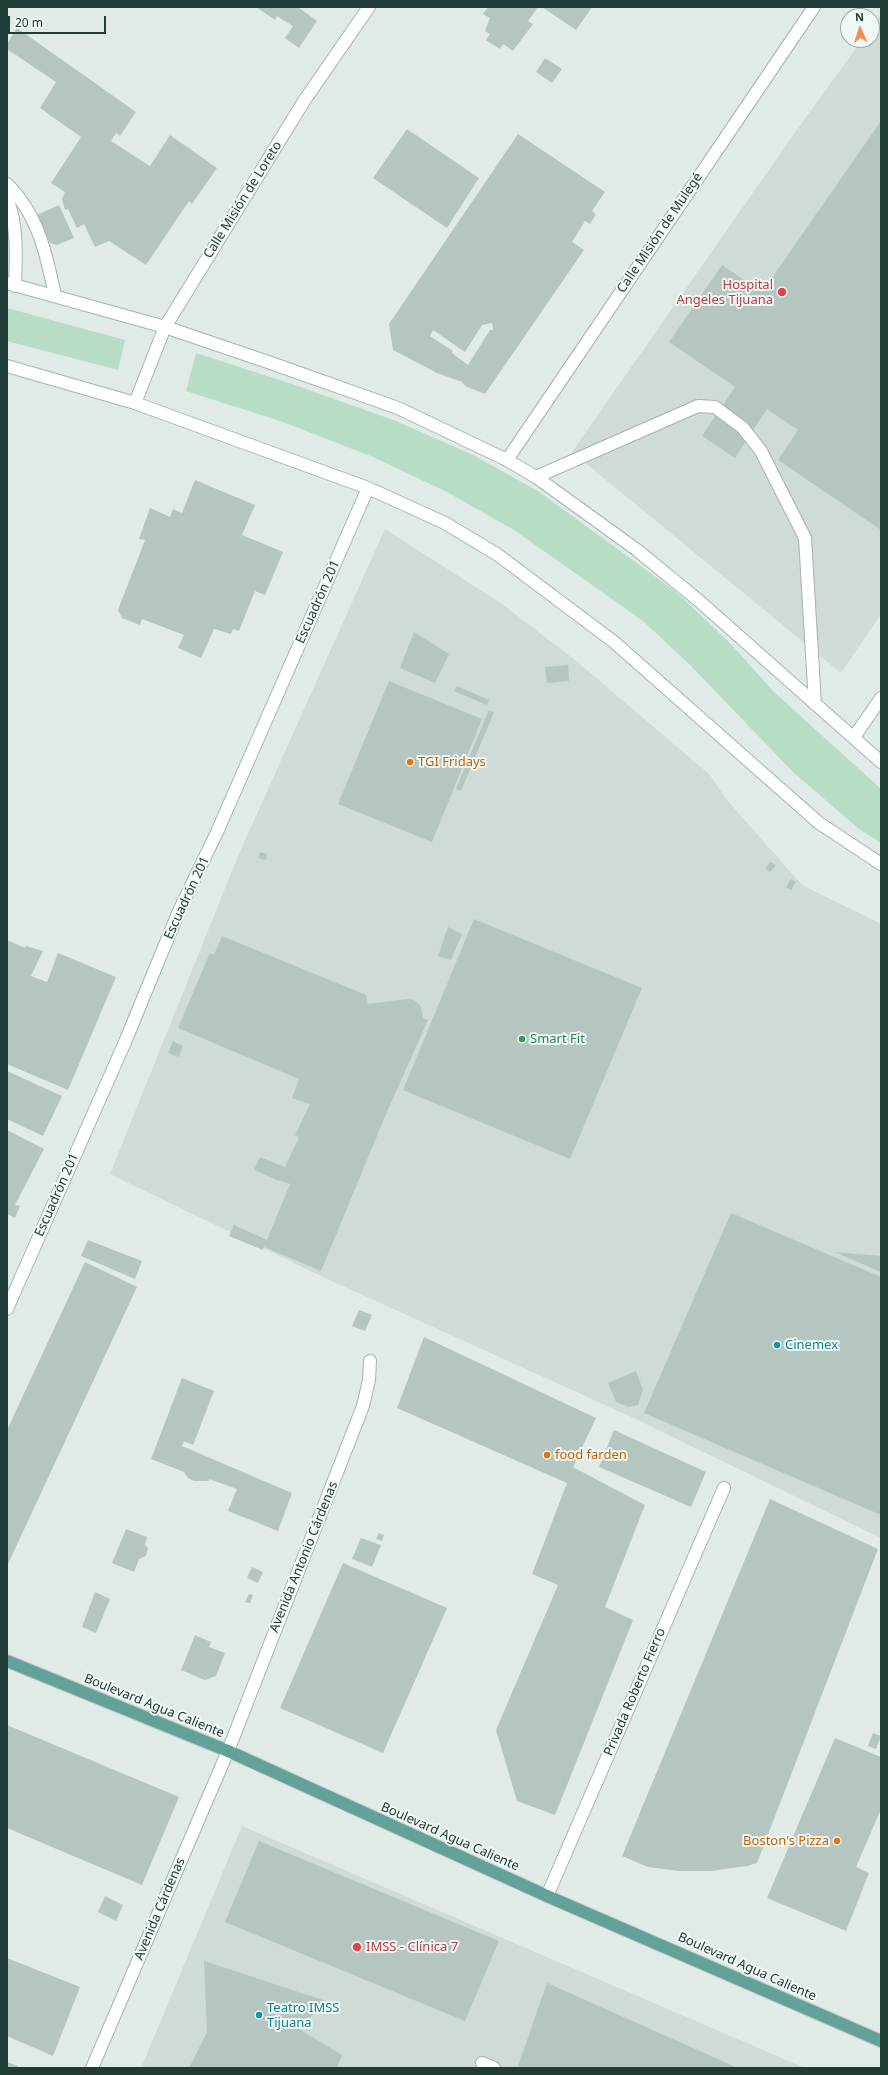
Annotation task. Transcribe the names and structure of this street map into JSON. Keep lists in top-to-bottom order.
{
  "streets": {
    "main road": ["Boulevard Agua Caliente"],
    "street": [
      "Calle Misión de Loreto",
      "Calle Misión de Mulegé",
      "Escuadrón 201",
      "Avenida Antonio Cárdenas",
      "Privada Roberto Fierro",
      "Avenida Cárdenas"
    ]
  },
  "crossings": [
    ["Avenida Antonio Cárdenas", "Boulevard Agua Caliente"],
    ["Avenida Antonio Cárdenas", "Avenida Cárdenas"],
    ["Privada Roberto Fierro", "Boulevard Agua Caliente"],
    ["Boulevard Agua Caliente", "Avenida Cárdenas"]
  ],
  "places": [
    "Hospital Angeles Tijuana",
    "TGI Fridays",
    "Smart Fit",
    "Cinemex",
    "food farden",
    "Boston's Pizza",
    "IMSS - Clínica 7",
    "Teatro IMSS Tijuana"
  ],
  "scale_bar": "20 m",
  "north": "top"
}
